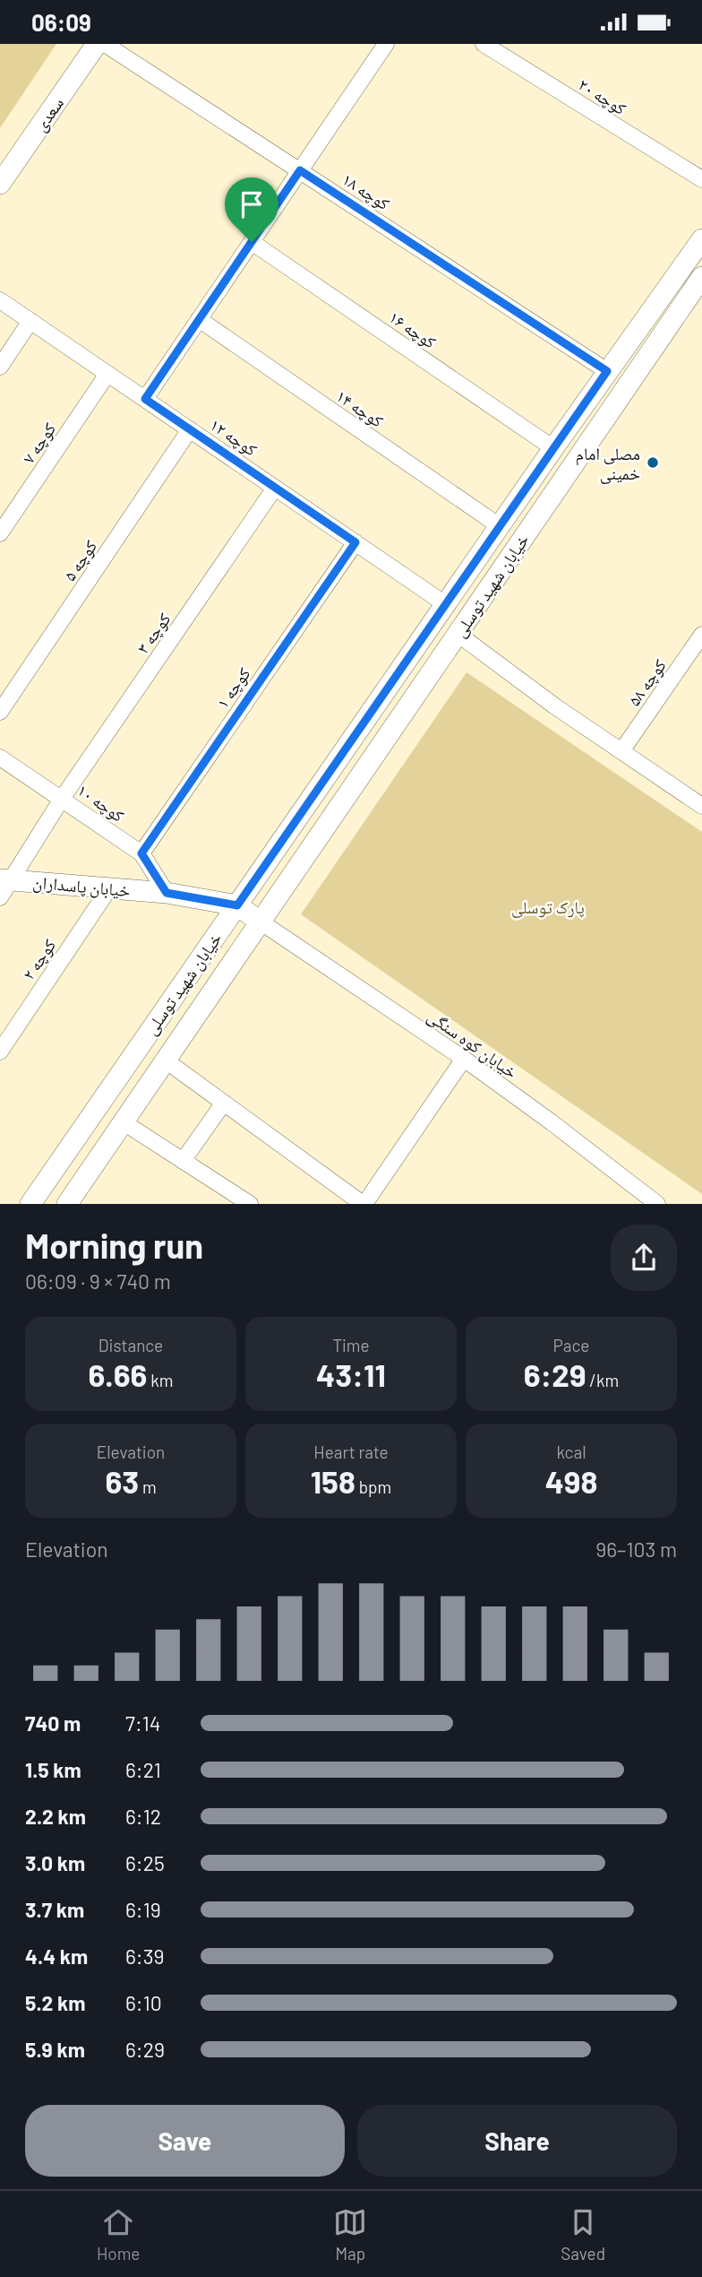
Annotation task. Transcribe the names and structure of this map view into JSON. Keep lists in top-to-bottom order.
{
  "streets": {
    "street": [
      "کوچه ۲۰",
      "سعدی",
      "کوچه ۱۸",
      "کوچه ۱۶",
      "کوچه ۱۴",
      "کوچه ۱۲",
      "کوچه ۷",
      "کوچه ۵",
      "خیابان شهید توسلی",
      "کوچه ۳",
      "کوچه ۵۸",
      "کوچه ۱",
      "کوچه ۱۰",
      "خیابان پاسداران",
      "کوچه ۲",
      "خیابان کوه سنگی"
    ]
  },
  "crossings": [
    ["کوچه ۱۸", "خیابان شهید توسلی"],
    ["کوچه ۱۶", "خیابان شهید توسلی"],
    ["کوچه ۱۴", "خیابان شهید توسلی"],
    ["کوچه ۱۲", "کوچه ۷"],
    ["کوچه ۱۲", "کوچه ۵"],
    ["کوچه ۱۲", "خیابان شهید توسلی"],
    ["کوچه ۱۲", "کوچه ۳"],
    ["کوچه ۱۲", "کوچه ۱"],
    ["خیابان شهید توسلی", "خیابان پاسداران"],
    ["خیابان شهید توسلی", "خیابان کوه سنگی"],
    ["کوچه ۳", "کوچه ۱۰"],
    ["کوچه ۳", "خیابان پاسداران"],
    ["کوچه ۱", "کوچه ۱۰"],
    ["کوچه ۱۰", "خیابان پاسداران"],
    ["خیابان پاسداران", "کوچه ۲"]
  ],
  "parks": ["پارک توسلی"],
  "places": ["مصلی امام خمینی"],
  "page": {
    "status": "06:09",
    "heading": ["Morning run", "06:09 · 9 × 740 m"],
    "stats": [
      ["Distance", "6.66 km"],
      ["Time", "43:11"],
      ["Pace", "6:29 /km"],
      ["Elevation", "63 m"],
      ["Heart rate", "158 bpm"],
      ["kcal", "498"]
    ],
    "chart": ["Elevation", "96–103 m"],
    "list": [
      {
        "name": "740 m",
        "note": "7:14"
      },
      {
        "name": "1.5 km",
        "note": "6:21"
      },
      {
        "name": "2.2 km",
        "note": "6:12"
      },
      {
        "name": "3.0 km",
        "note": "6:25"
      },
      {
        "name": "3.7 km",
        "note": "6:19"
      },
      {
        "name": "4.4 km",
        "note": "6:39"
      },
      {
        "name": "5.2 km",
        "note": "6:10"
      },
      {
        "name": "5.9 km",
        "note": "6:29"
      }
    ],
    "buttons": ["Save", "Share"],
    "tabs": ["Home", "Map", "Saved"]
  }
}
